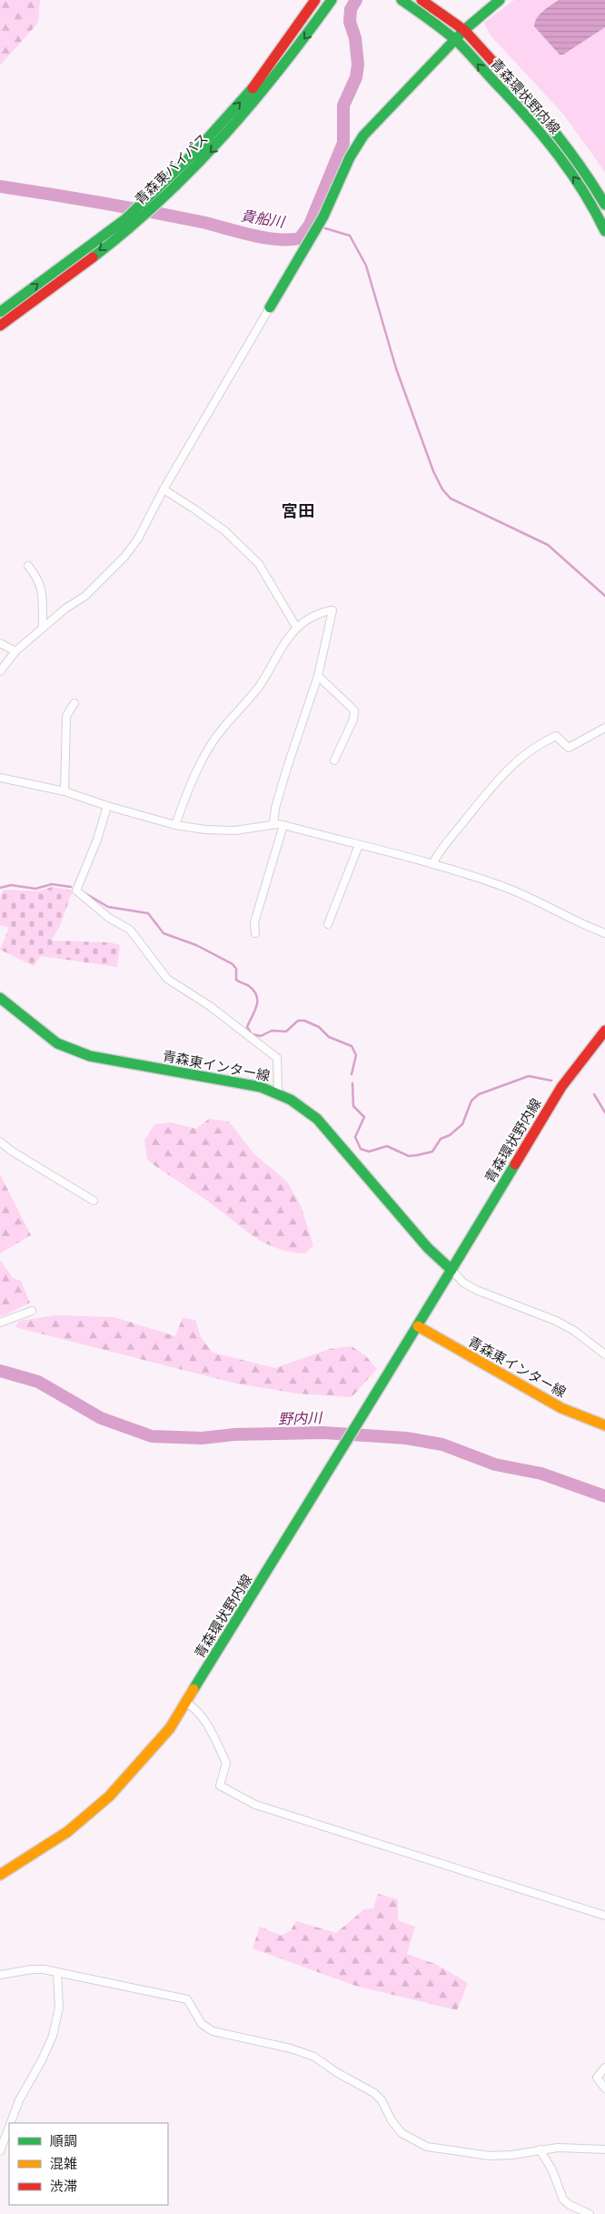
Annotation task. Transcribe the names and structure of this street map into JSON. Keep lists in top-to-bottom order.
{
  "streets": {
    "main road": ["青森環状野内線", "青森東バイパス", "青森東インター線"]
  },
  "crossings": [
    ["青森環状野内線", "青森東インター線"]
  ],
  "districts": ["宮田"],
  "water": ["貴船川", "野内川"],
  "legend": ["順調", "混雑", "渋滞"]
}
